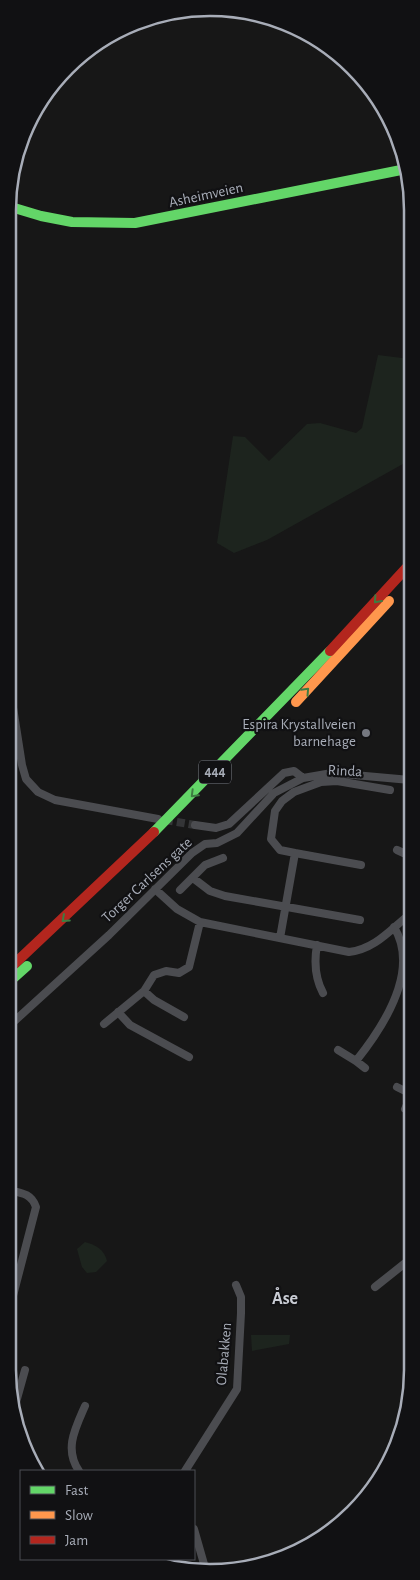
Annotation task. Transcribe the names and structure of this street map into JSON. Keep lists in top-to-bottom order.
{
  "streets": {
    "main road": ["Asheimveien", "444"],
    "street": ["Rinda", "Torger Carlsens gate", "Olabakken"]
  },
  "districts": ["Åse"],
  "places": ["Espira Krystallveien barnehage"],
  "legend": ["Fast", "Slow", "Jam"]
}
